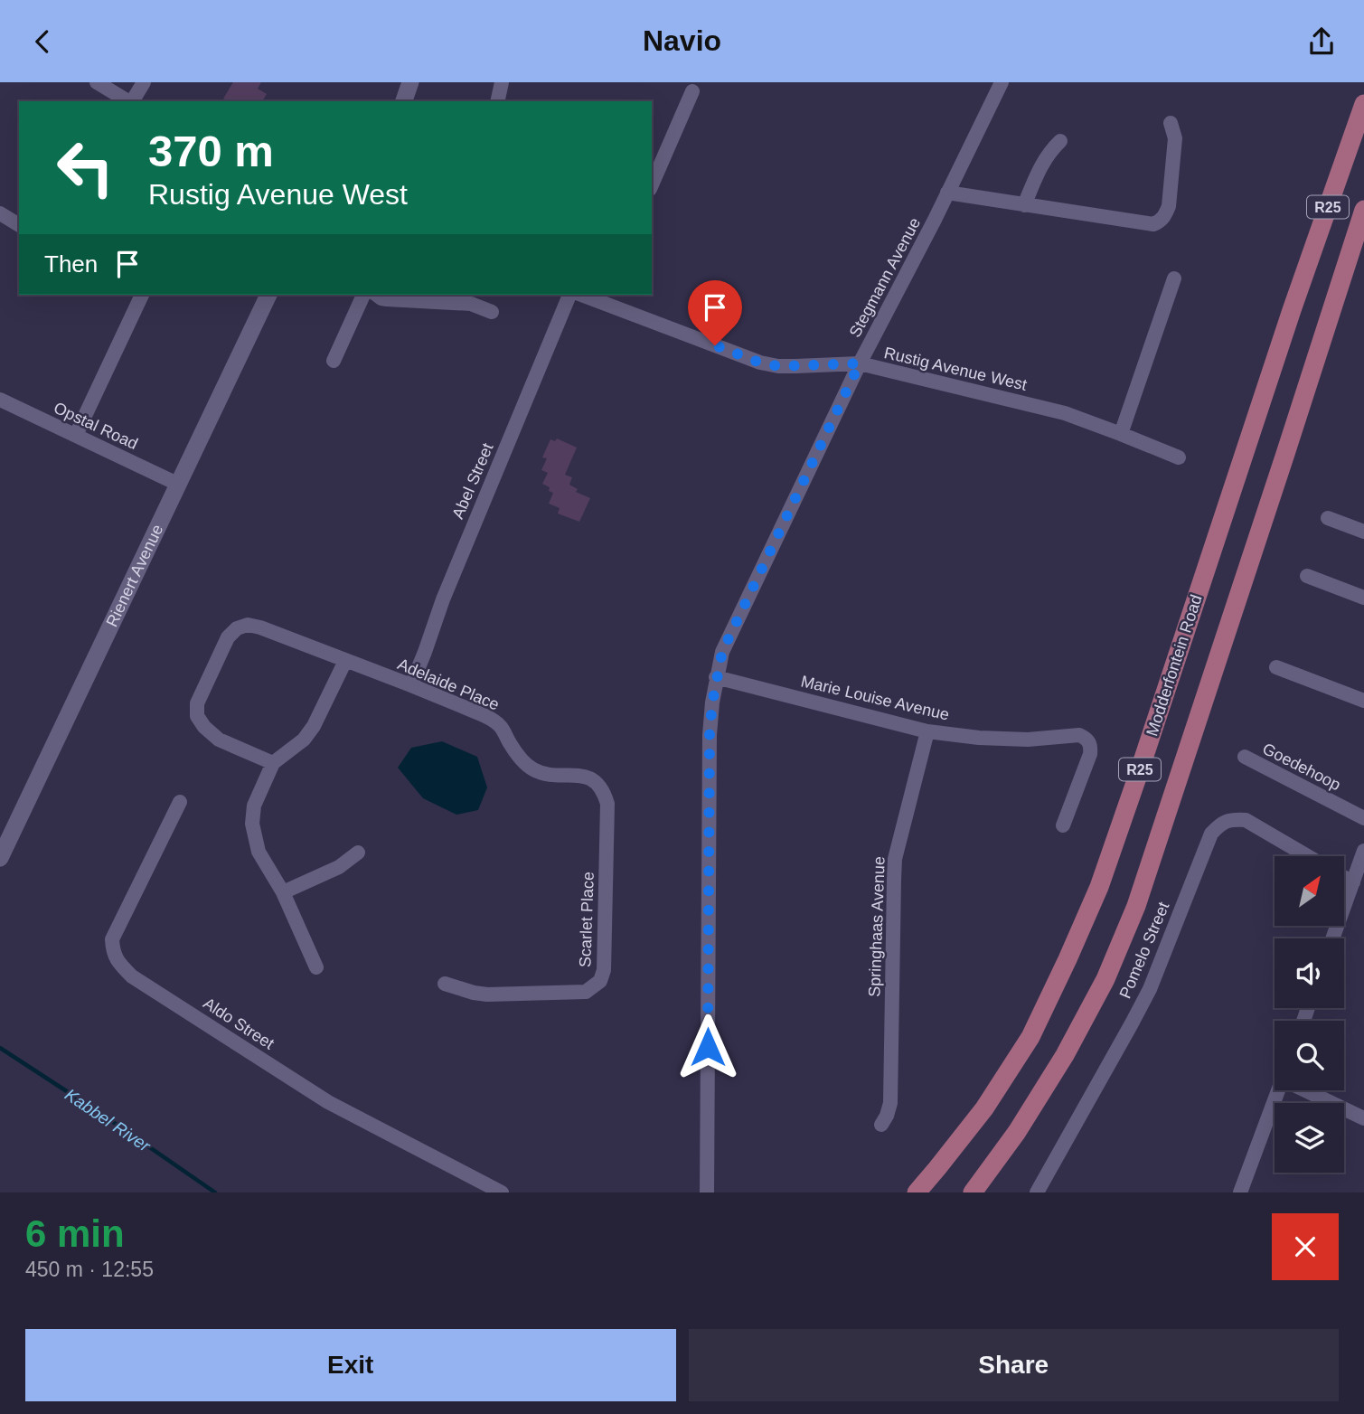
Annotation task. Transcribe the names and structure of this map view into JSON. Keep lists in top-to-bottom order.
{
  "streets": {
    "main road": ["R25", "Modderfontein Road"],
    "street": [
      "Stegmann Avenue",
      "Rustig Avenue West",
      "Opstal Road",
      "Abel Street",
      "Rienert Avenue",
      "Adelaide Place",
      "Marie Louise Avenue",
      "Goedehoop",
      "Scarlet Place",
      "Springhaas Avenue",
      "Pomelo Street",
      "Aldo Street"
    ]
  },
  "crossings": [
    ["Stegmann Avenue", "Rustig Avenue West"],
    ["Stegmann Avenue", "Marie Louise Avenue"],
    ["Opstal Road", "Rienert Avenue"],
    ["Abel Street", "Adelaide Place"],
    ["Adelaide Place", "Scarlet Place"],
    ["Marie Louise Avenue", "Springhaas Avenue"]
  ],
  "water": ["Kabbel River"],
  "north": "top right",
  "page": {
    "header": "Navio",
    "turn": ["370 m", "Rustig Avenue West"],
    "then": "Then",
    "heading": ["6 min", "450 m · 12:55"],
    "buttons": ["Exit", "Share"]
  }
}
